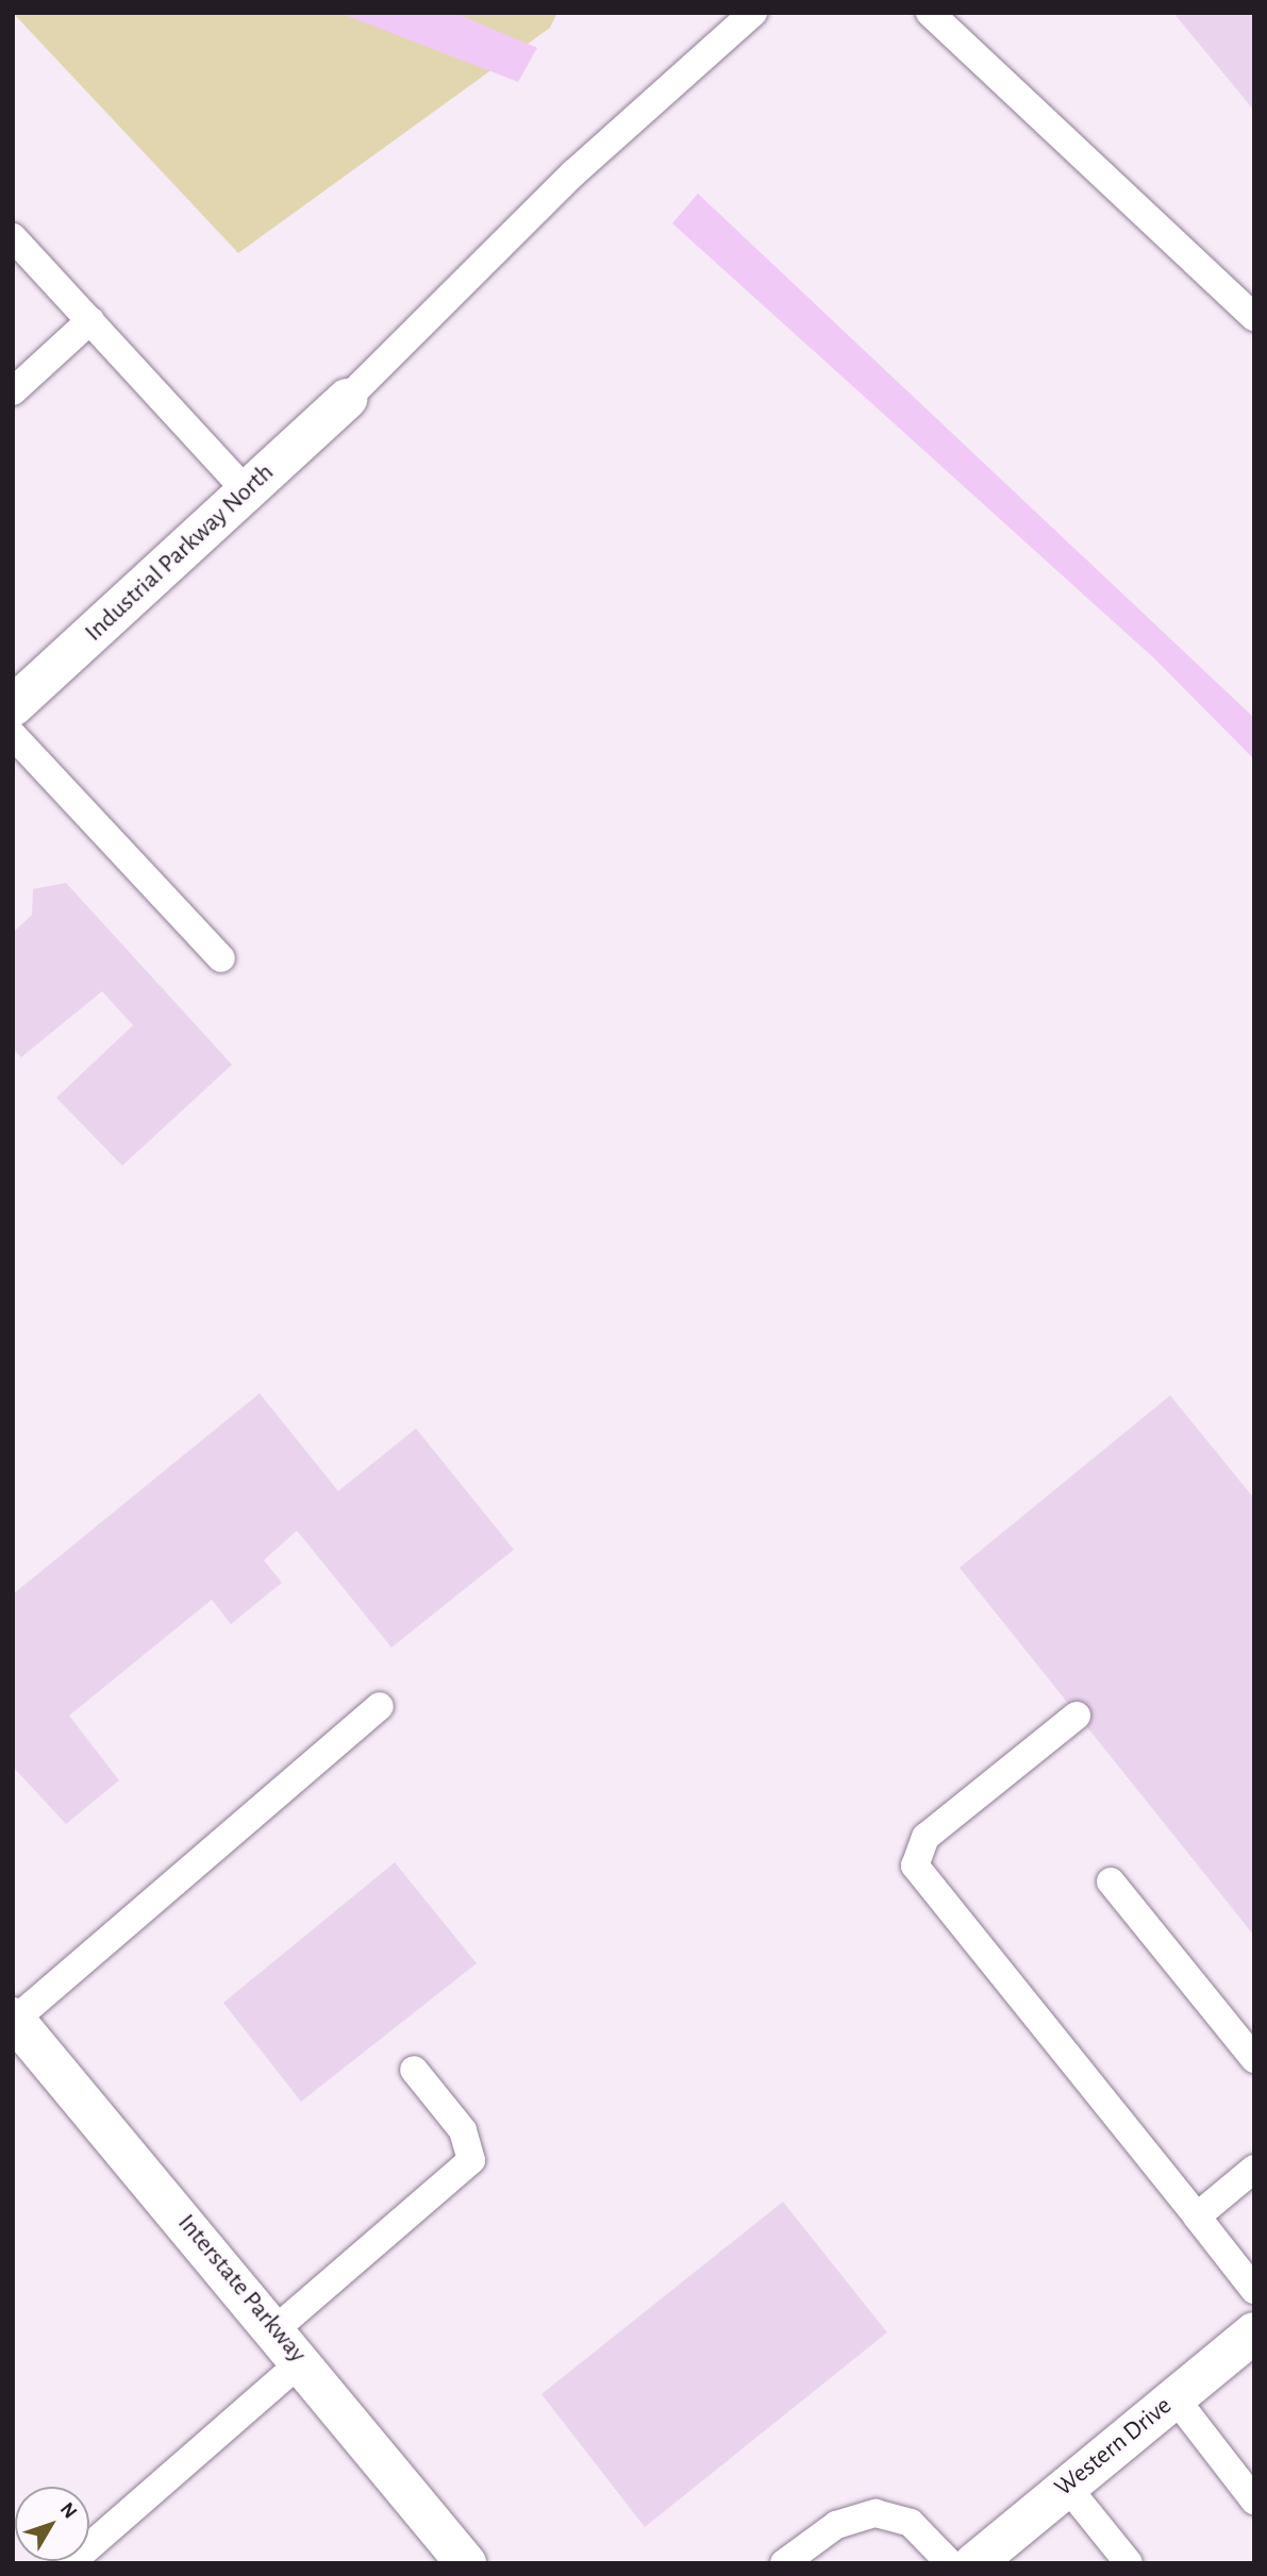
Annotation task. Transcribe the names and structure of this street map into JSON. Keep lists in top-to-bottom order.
{
  "streets": {
    "street": ["Industrial Parkway North", "Interstate Parkway", "Western Drive"]
  },
  "north": "top right"
}
